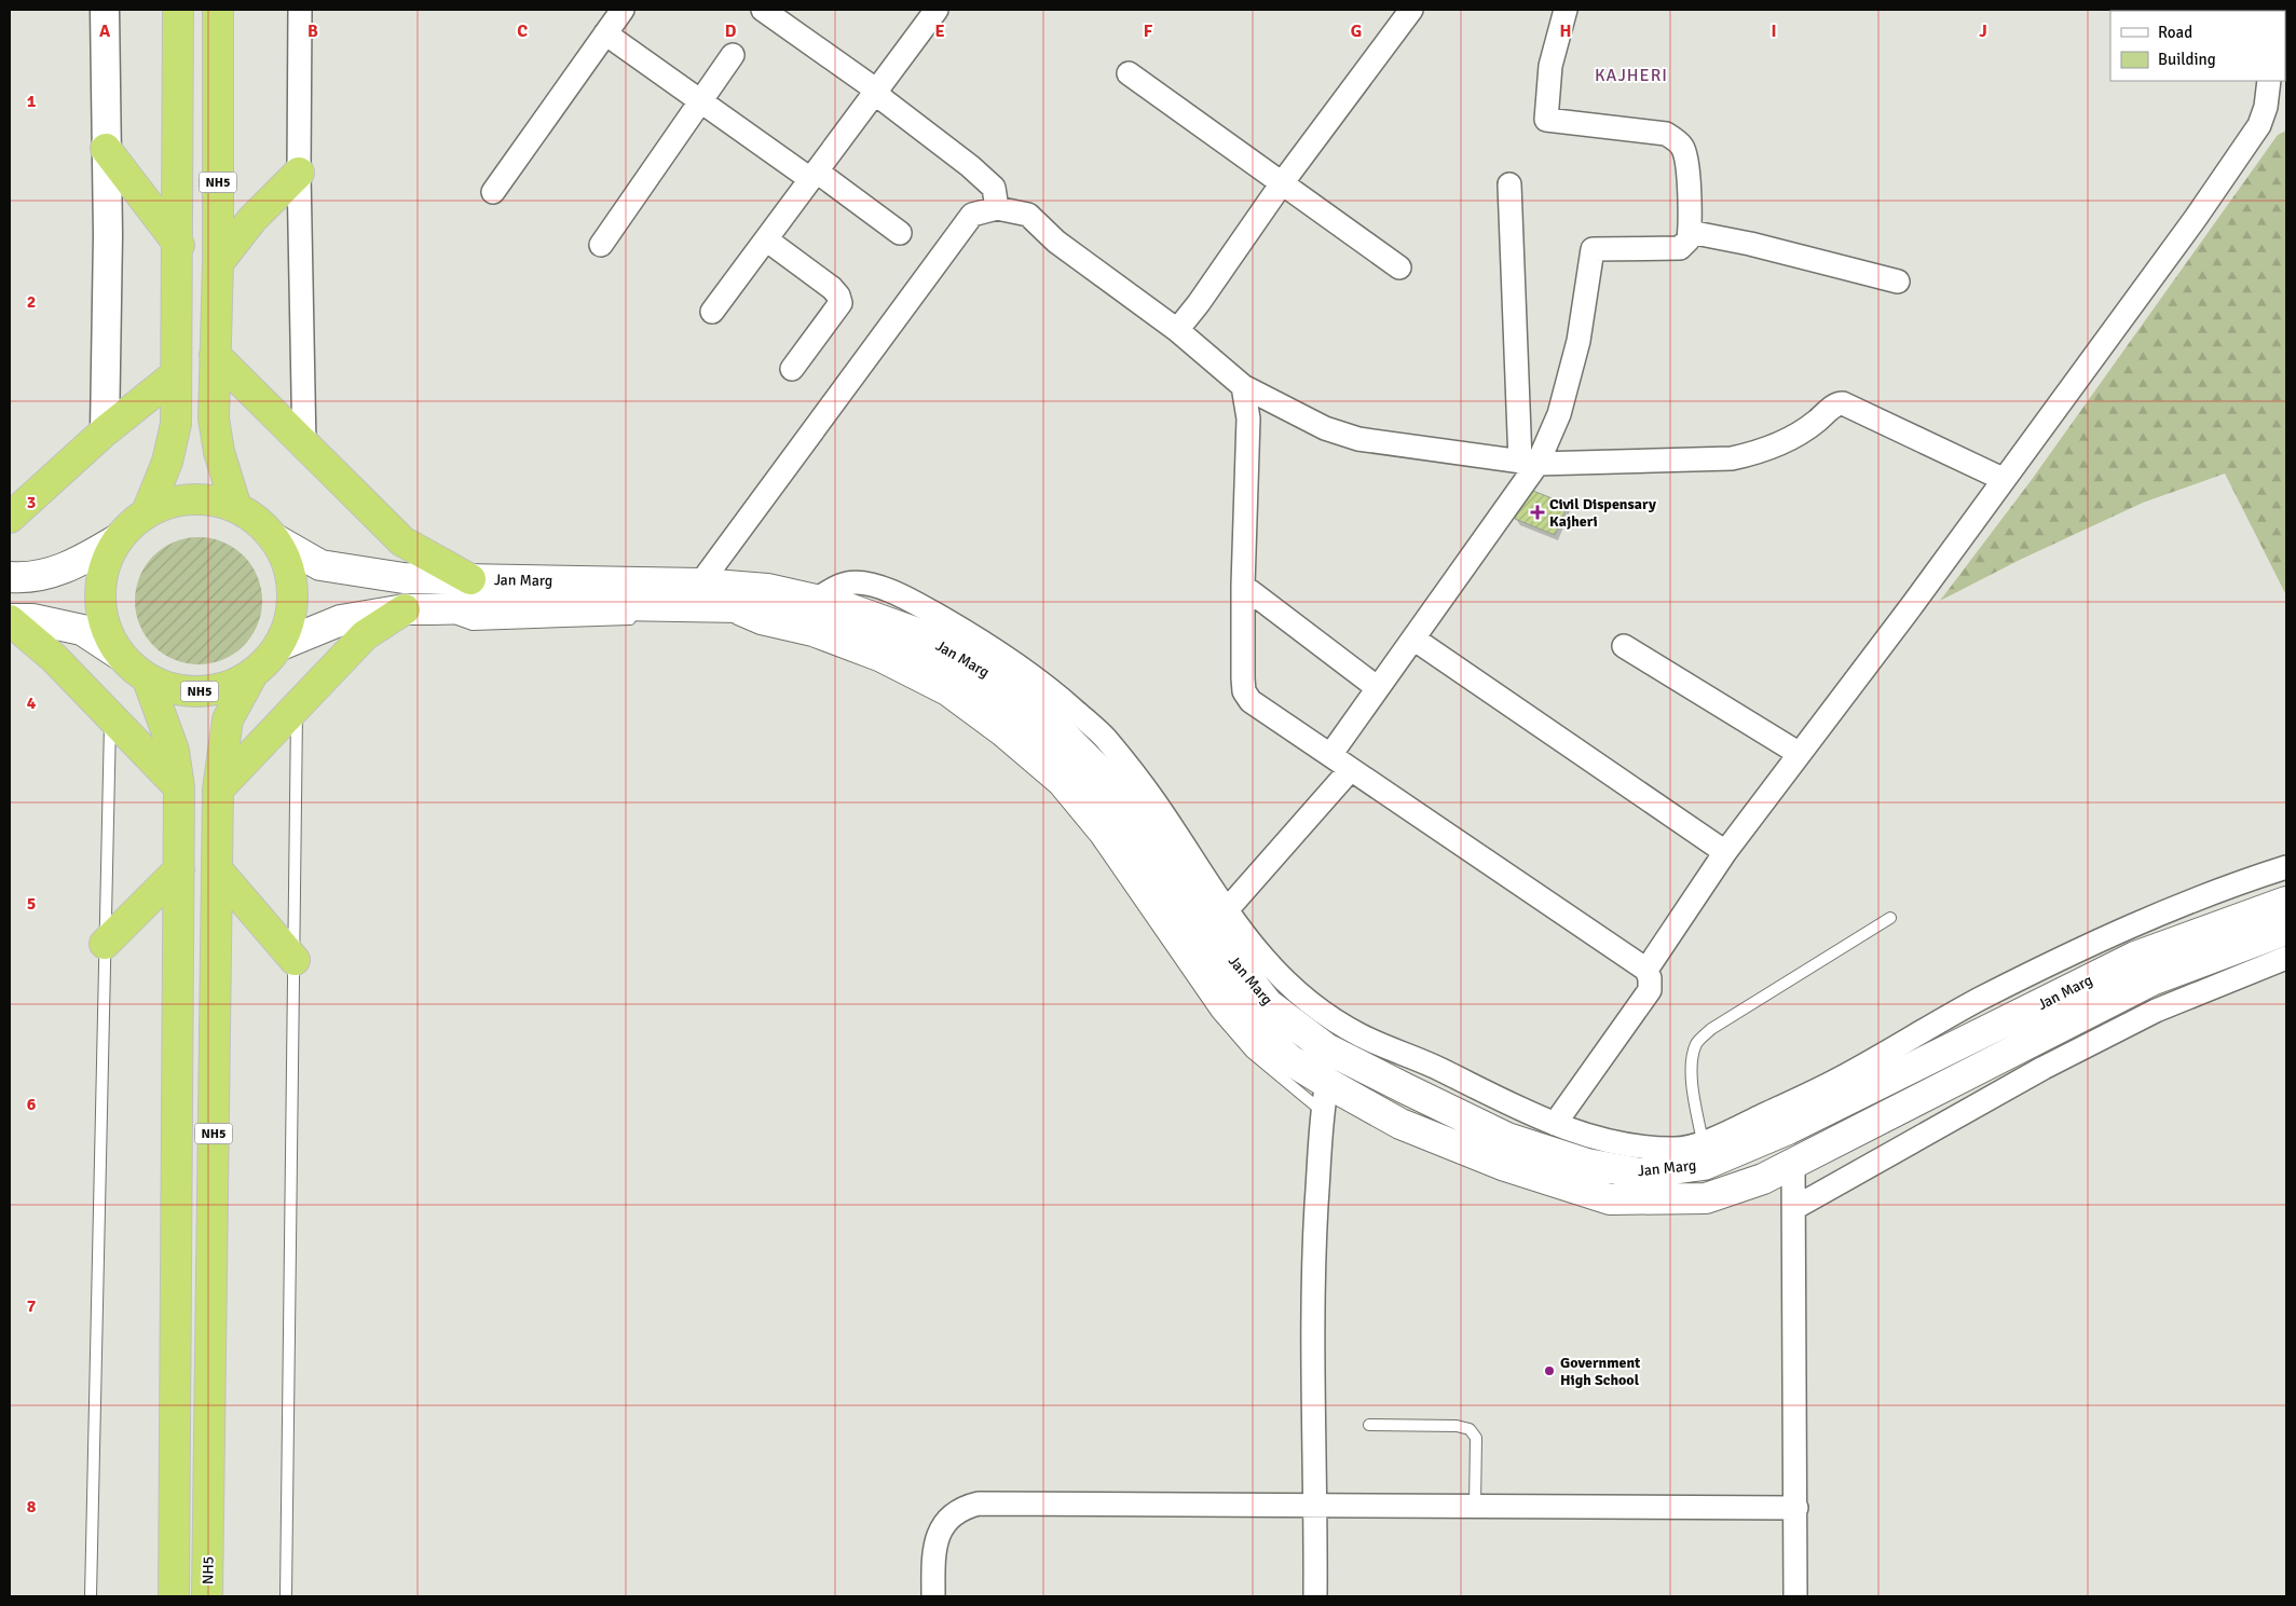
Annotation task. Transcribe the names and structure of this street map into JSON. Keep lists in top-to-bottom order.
{
  "streets": {
    "highway": ["NH5"],
    "main road": ["Jan Marg"]
  },
  "crossings": [
    ["NH5", "Jan Marg"]
  ],
  "districts": ["KAJHERI"],
  "places": {
    "health": ["Civil Dispensary Kajheri"],
    "other": ["Government High School"]
  },
  "legend": ["Road", "Building"],
  "grid": {
    "columns": [
      "A",
      "B",
      "C",
      "D",
      "E",
      "F",
      "G",
      "H",
      "I",
      "J"
    ],
    "rows": [
      "1",
      "2",
      "3",
      "4",
      "5",
      "6",
      "7",
      "8"
    ]
  }
}
